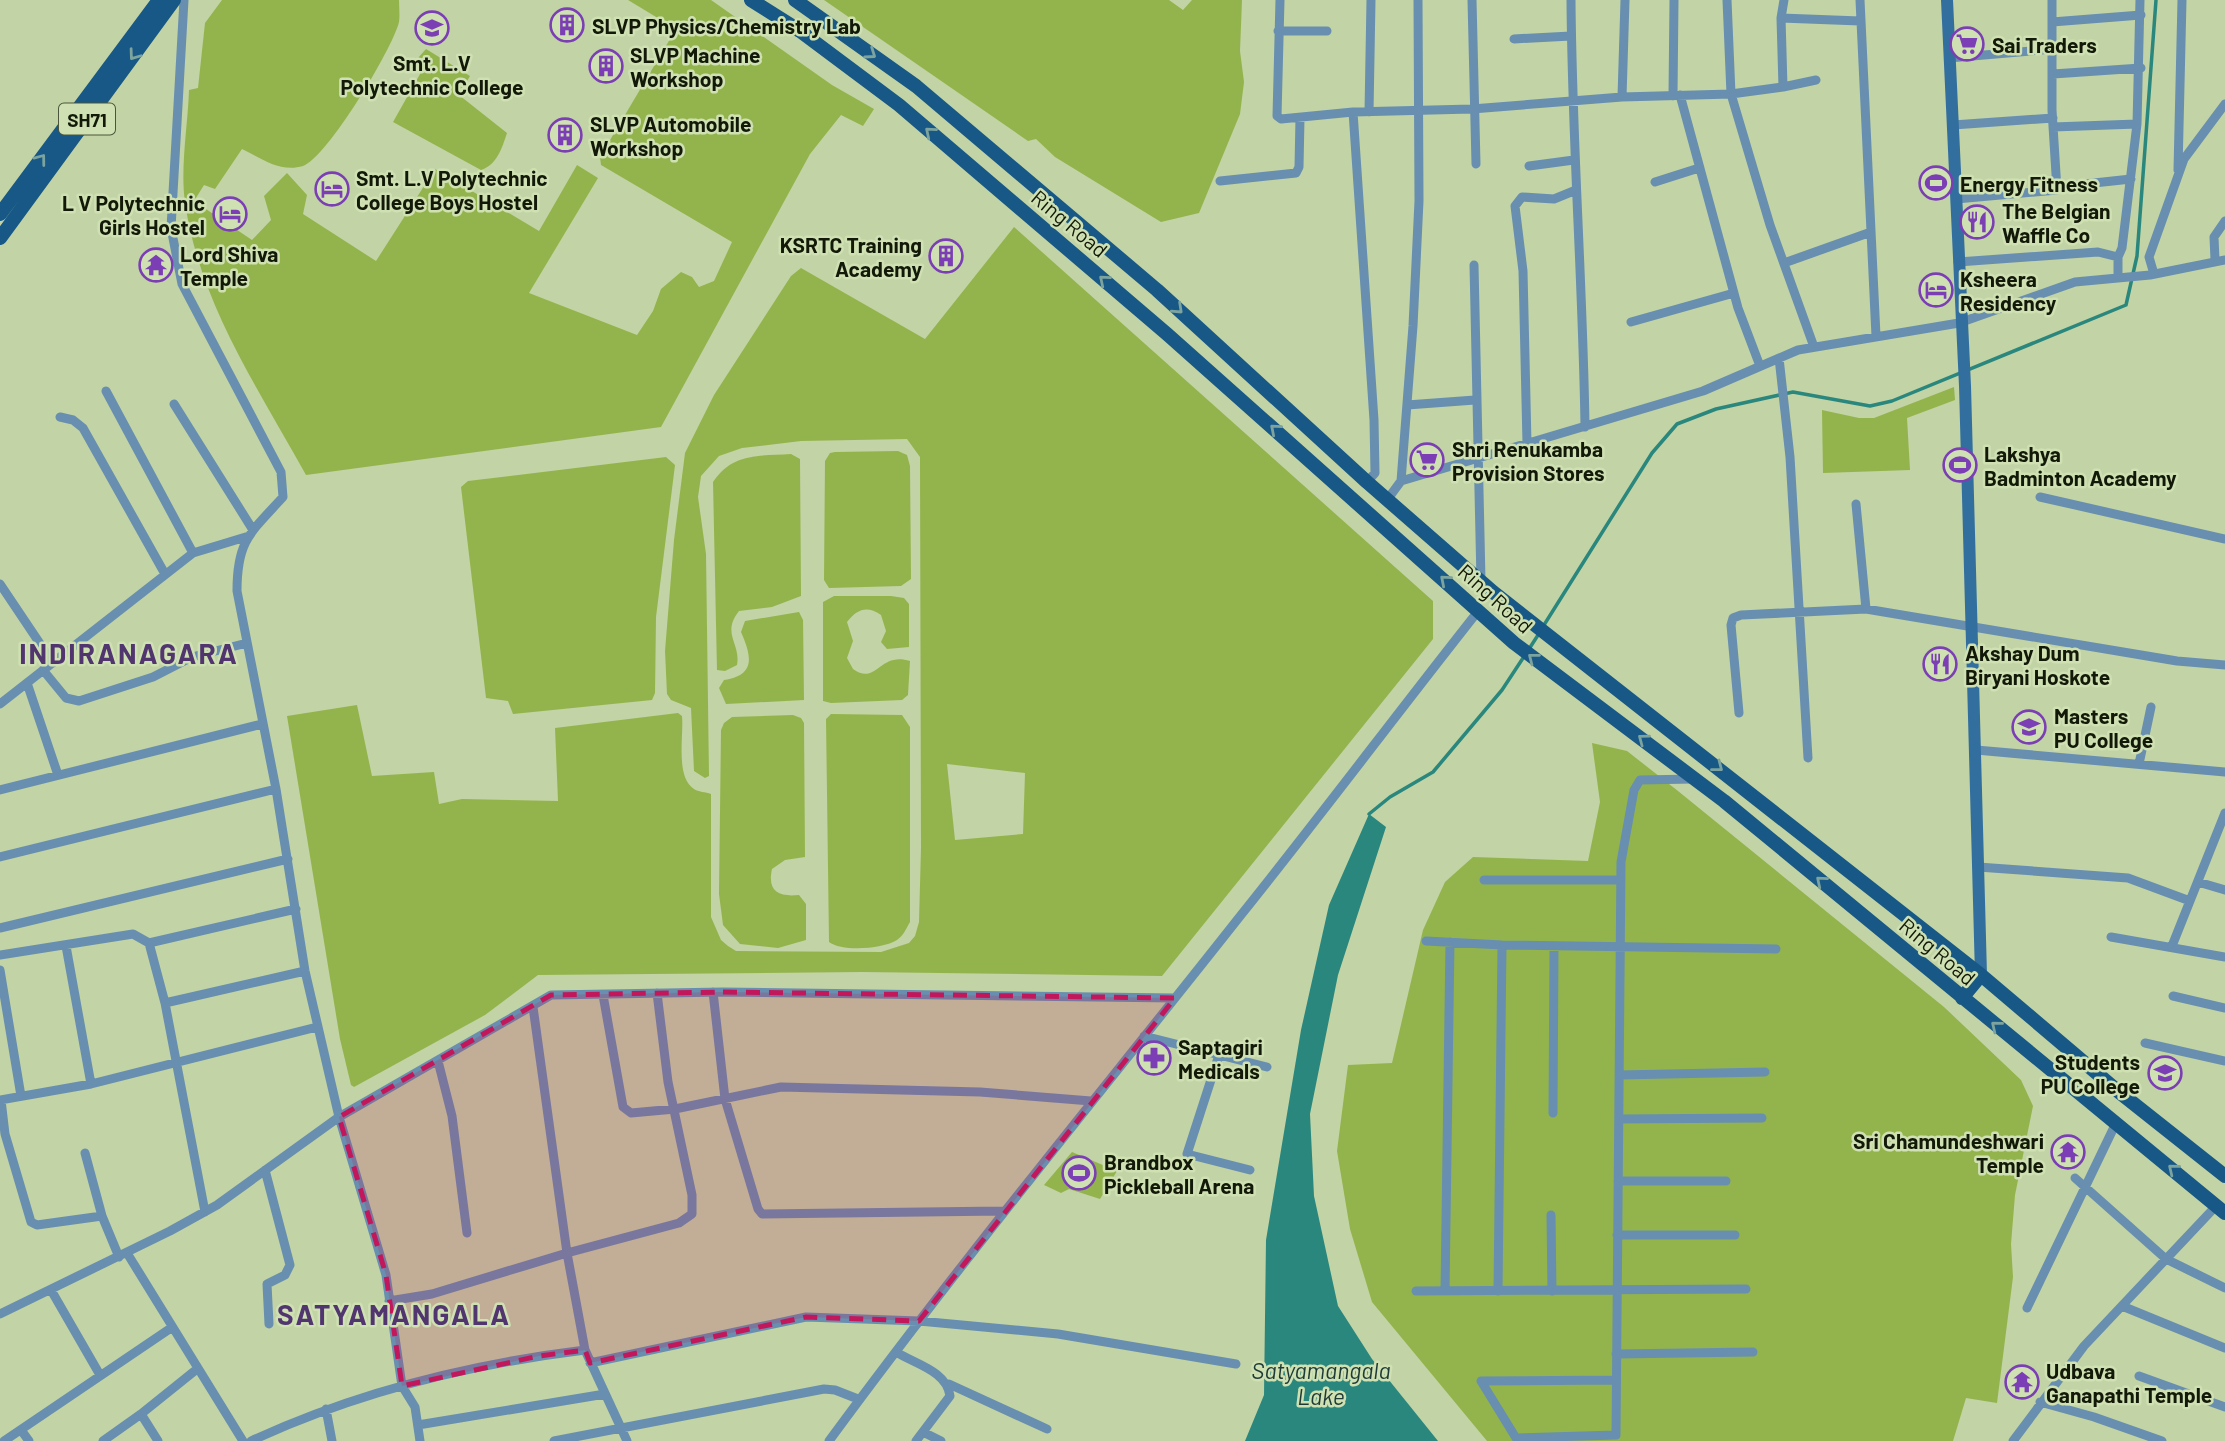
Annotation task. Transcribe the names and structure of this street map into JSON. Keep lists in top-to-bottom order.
{
  "streets": {
    "main road": ["SH71", "Ring Road"]
  },
  "districts": ["INDIRANAGARA", "SATYAMANGALA"],
  "water": ["Satyamangala Lake"],
  "places": {
    "building": [
      "SLVP Physics/Chemistry Lab",
      "SLVP Machine Workshop",
      "SLVP Automobile Workshop",
      "KSRTC Training Academy"
    ],
    "school or university": ["Smt. L.V Polytechnic College", "Masters PU College", "Students PU College"],
    "supermarket": ["Sai Traders", "Shri Renukamba Provision Stores"],
    "sports": ["Energy Fitness", "Lakshya Badminton Academy", "Brandbox Pickleball Arena"],
    "hotel": ["Smt. L.V Polytechnic College Boys Hostel", "L V Polytechnic Girls Hostel", "Ksheera Residency"],
    "restaurant": ["The Belgian Waffle Co", "Akshay Dum Biryani Hoskote"],
    "temple": ["Lord Shiva Temple", "Sri Chamundeshwari Temple", "Udbava Ganapathi Temple"],
    "pharmacy": ["Saptagiri Medicals"]
  }
}
